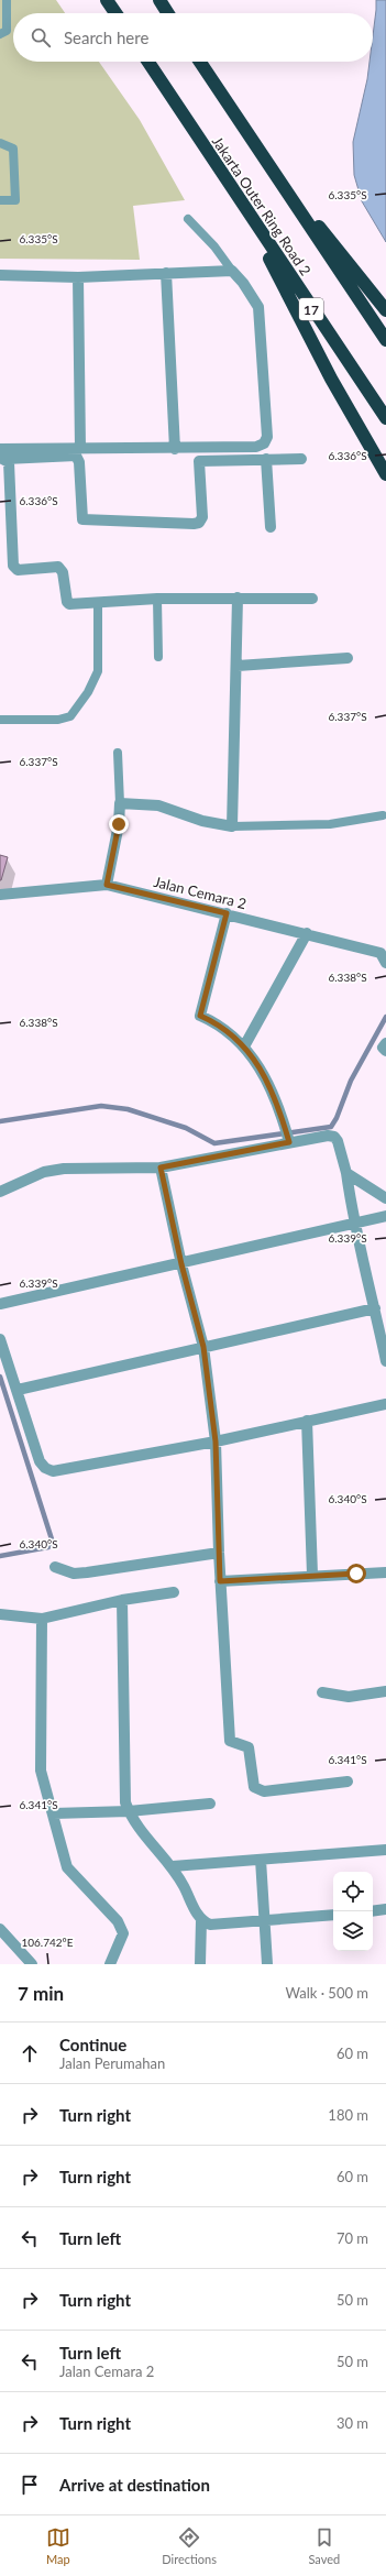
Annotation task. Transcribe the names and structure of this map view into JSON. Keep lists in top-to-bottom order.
{
  "streets": {
    "highway": ["Jakarta Outer Ring Road 2", "17"],
    "street": ["Jalan Cemara 2"]
  },
  "page": {
    "search": "Search here",
    "heading": ["7 min", "Walk · 500 m"],
    "list": [
      ["Continue", "Jalan Perumahan", "60 m"],
      ["Turn right", "180 m"],
      ["Turn right", "60 m"],
      ["Turn left", "70 m"],
      ["Turn right", "50 m"],
      ["Turn left", "Jalan Cemara 2", "50 m"],
      ["Turn right", "30 m"],
      "Arrive at destination"
    ],
    "nav": ["Map", "Directions", "Saved"]
  },
  "coordinates": [
    "6.335°S",
    "6.336°S",
    "6.337°S",
    "6.338°S",
    "6.339°S",
    "6.340°S",
    "6.341°S",
    "106.742°E"
  ]
}
